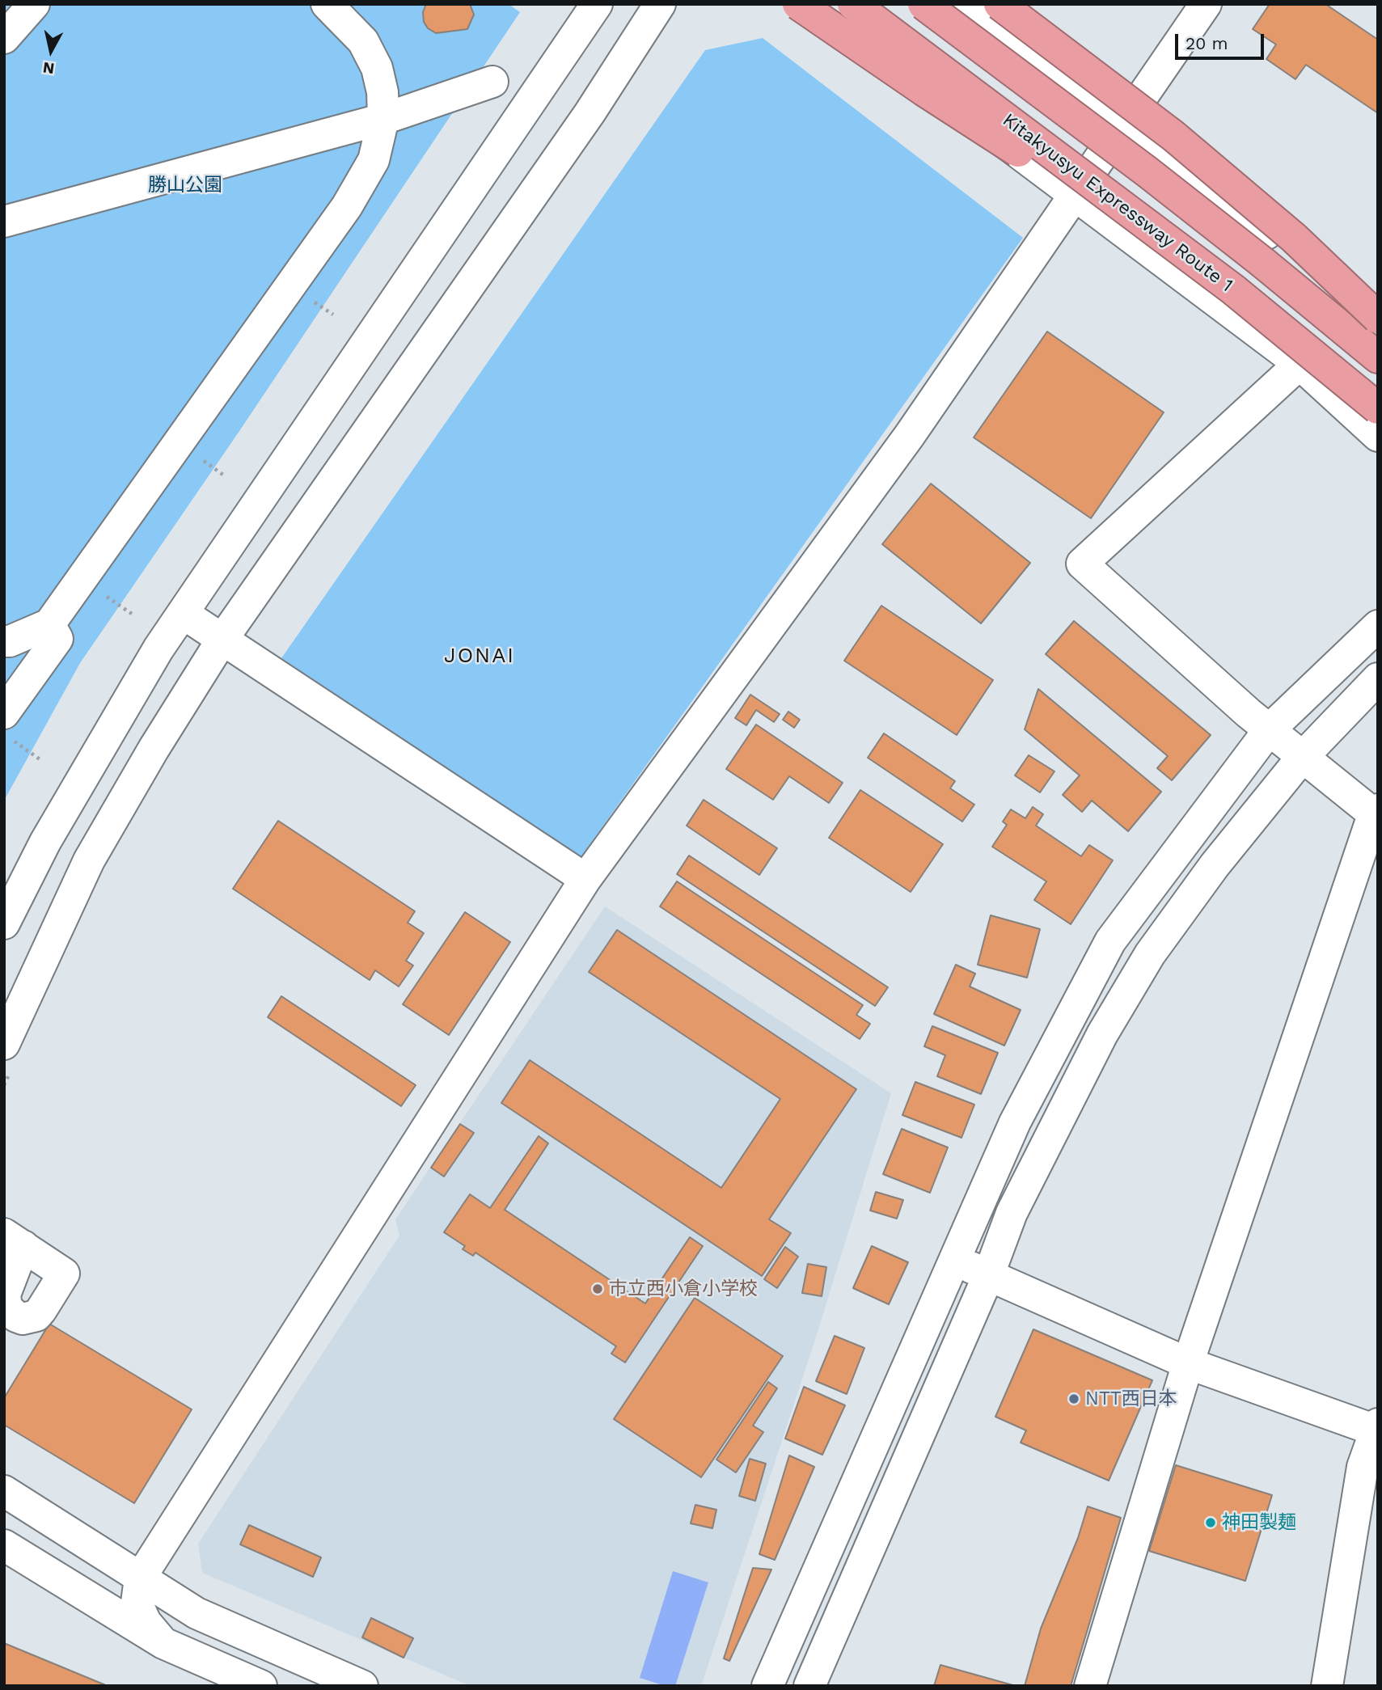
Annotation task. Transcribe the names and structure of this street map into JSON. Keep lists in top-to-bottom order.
{
  "streets": {
    "highway": ["Kitakyusyu Expressway Route 1"]
  },
  "districts": ["JONAI"],
  "parks": ["勝山公園"],
  "places": ["市立西小倉小学校", "NTT西日本", "神田製麺"],
  "scale_bar": "20 m",
  "north": "bottom"
}
